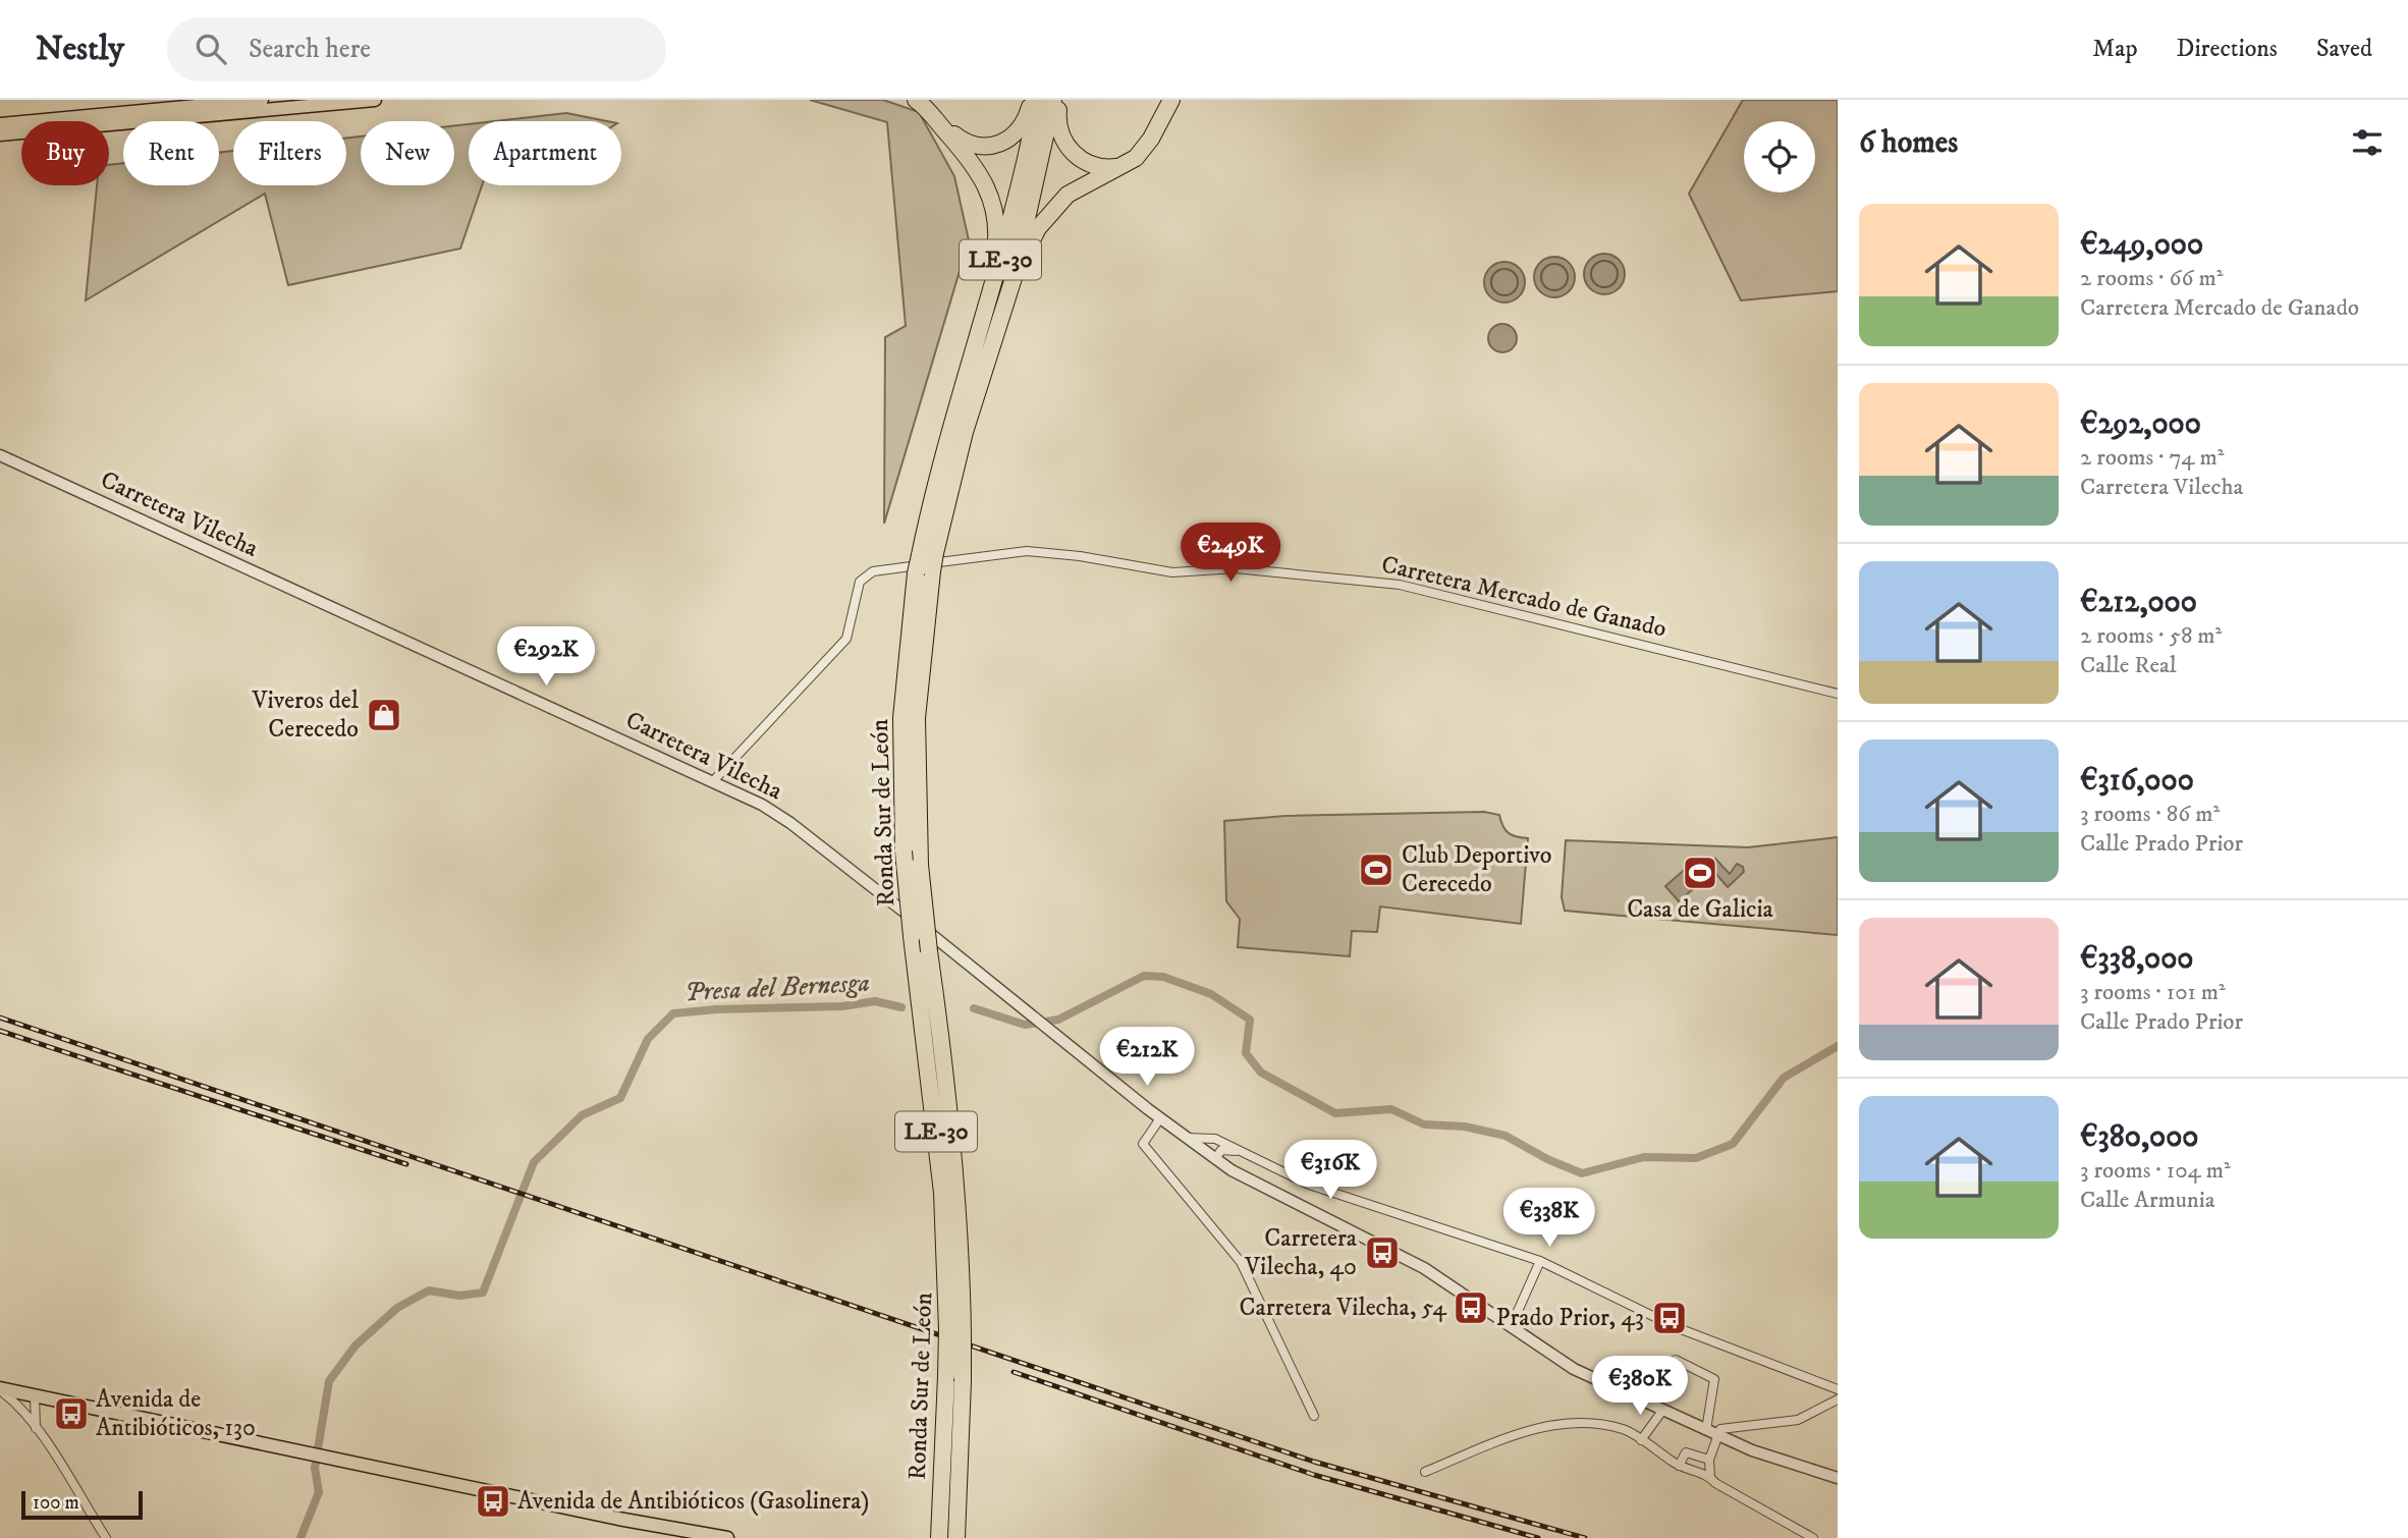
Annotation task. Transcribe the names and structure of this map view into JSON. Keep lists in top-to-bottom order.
{
  "streets": {
    "highway": ["LE-30", "Ronda Sur de León"],
    "street": ["Carretera Vilecha", "Carretera Mercado de Ganado"]
  },
  "crossings": [
    ["Carretera Vilecha", "Carretera Mercado de Ganado"]
  ],
  "water": ["Presa del Bernesga"],
  "places": {
    "shop": ["Viveros del Cerecedo"],
    "sports": ["Club Deportivo Cerecedo", "Casa de Galicia"],
    "bus stop": [
      "Carretera Vilecha, 40",
      "Carretera Vilecha, 54",
      "Prado Prior, 43",
      "Avenida de Antibióticos, 130",
      "Avenida de Antibióticos (Gasolinera)"
    ]
  },
  "scale_bar": "100 m",
  "page": {
    "header": "Nestly",
    "search": "Search here",
    "nav": ["Map", "Directions", "Saved"],
    "heading": "6 homes",
    "chip": [
      "Buy",
      "Rent",
      "Filters",
      "New",
      "Apartment"
    ],
    "list": [
      {
        "name": "€249,000",
        "note": "2 rooms · 66 m² · Carretera Mercado de Ganado"
      },
      {
        "name": "€292,000",
        "note": "2 rooms · 74 m² · Carretera Vilecha"
      },
      {
        "name": "€212,000",
        "note": "2 rooms · 58 m² · Calle Real"
      },
      {
        "name": "€316,000",
        "note": "3 rooms · 86 m² · Calle Prado Prior"
      },
      {
        "name": "€338,000",
        "note": "3 rooms · 101 m² · Calle Prado Prior"
      },
      {
        "name": "€380,000",
        "note": "3 rooms · 104 m² · Calle Armunia"
      }
    ],
    "price": [
      "€249K",
      "€292K",
      "€212K",
      "€316K",
      "€338K",
      "€380K"
    ],
    "scale": "100 m"
  }
}
